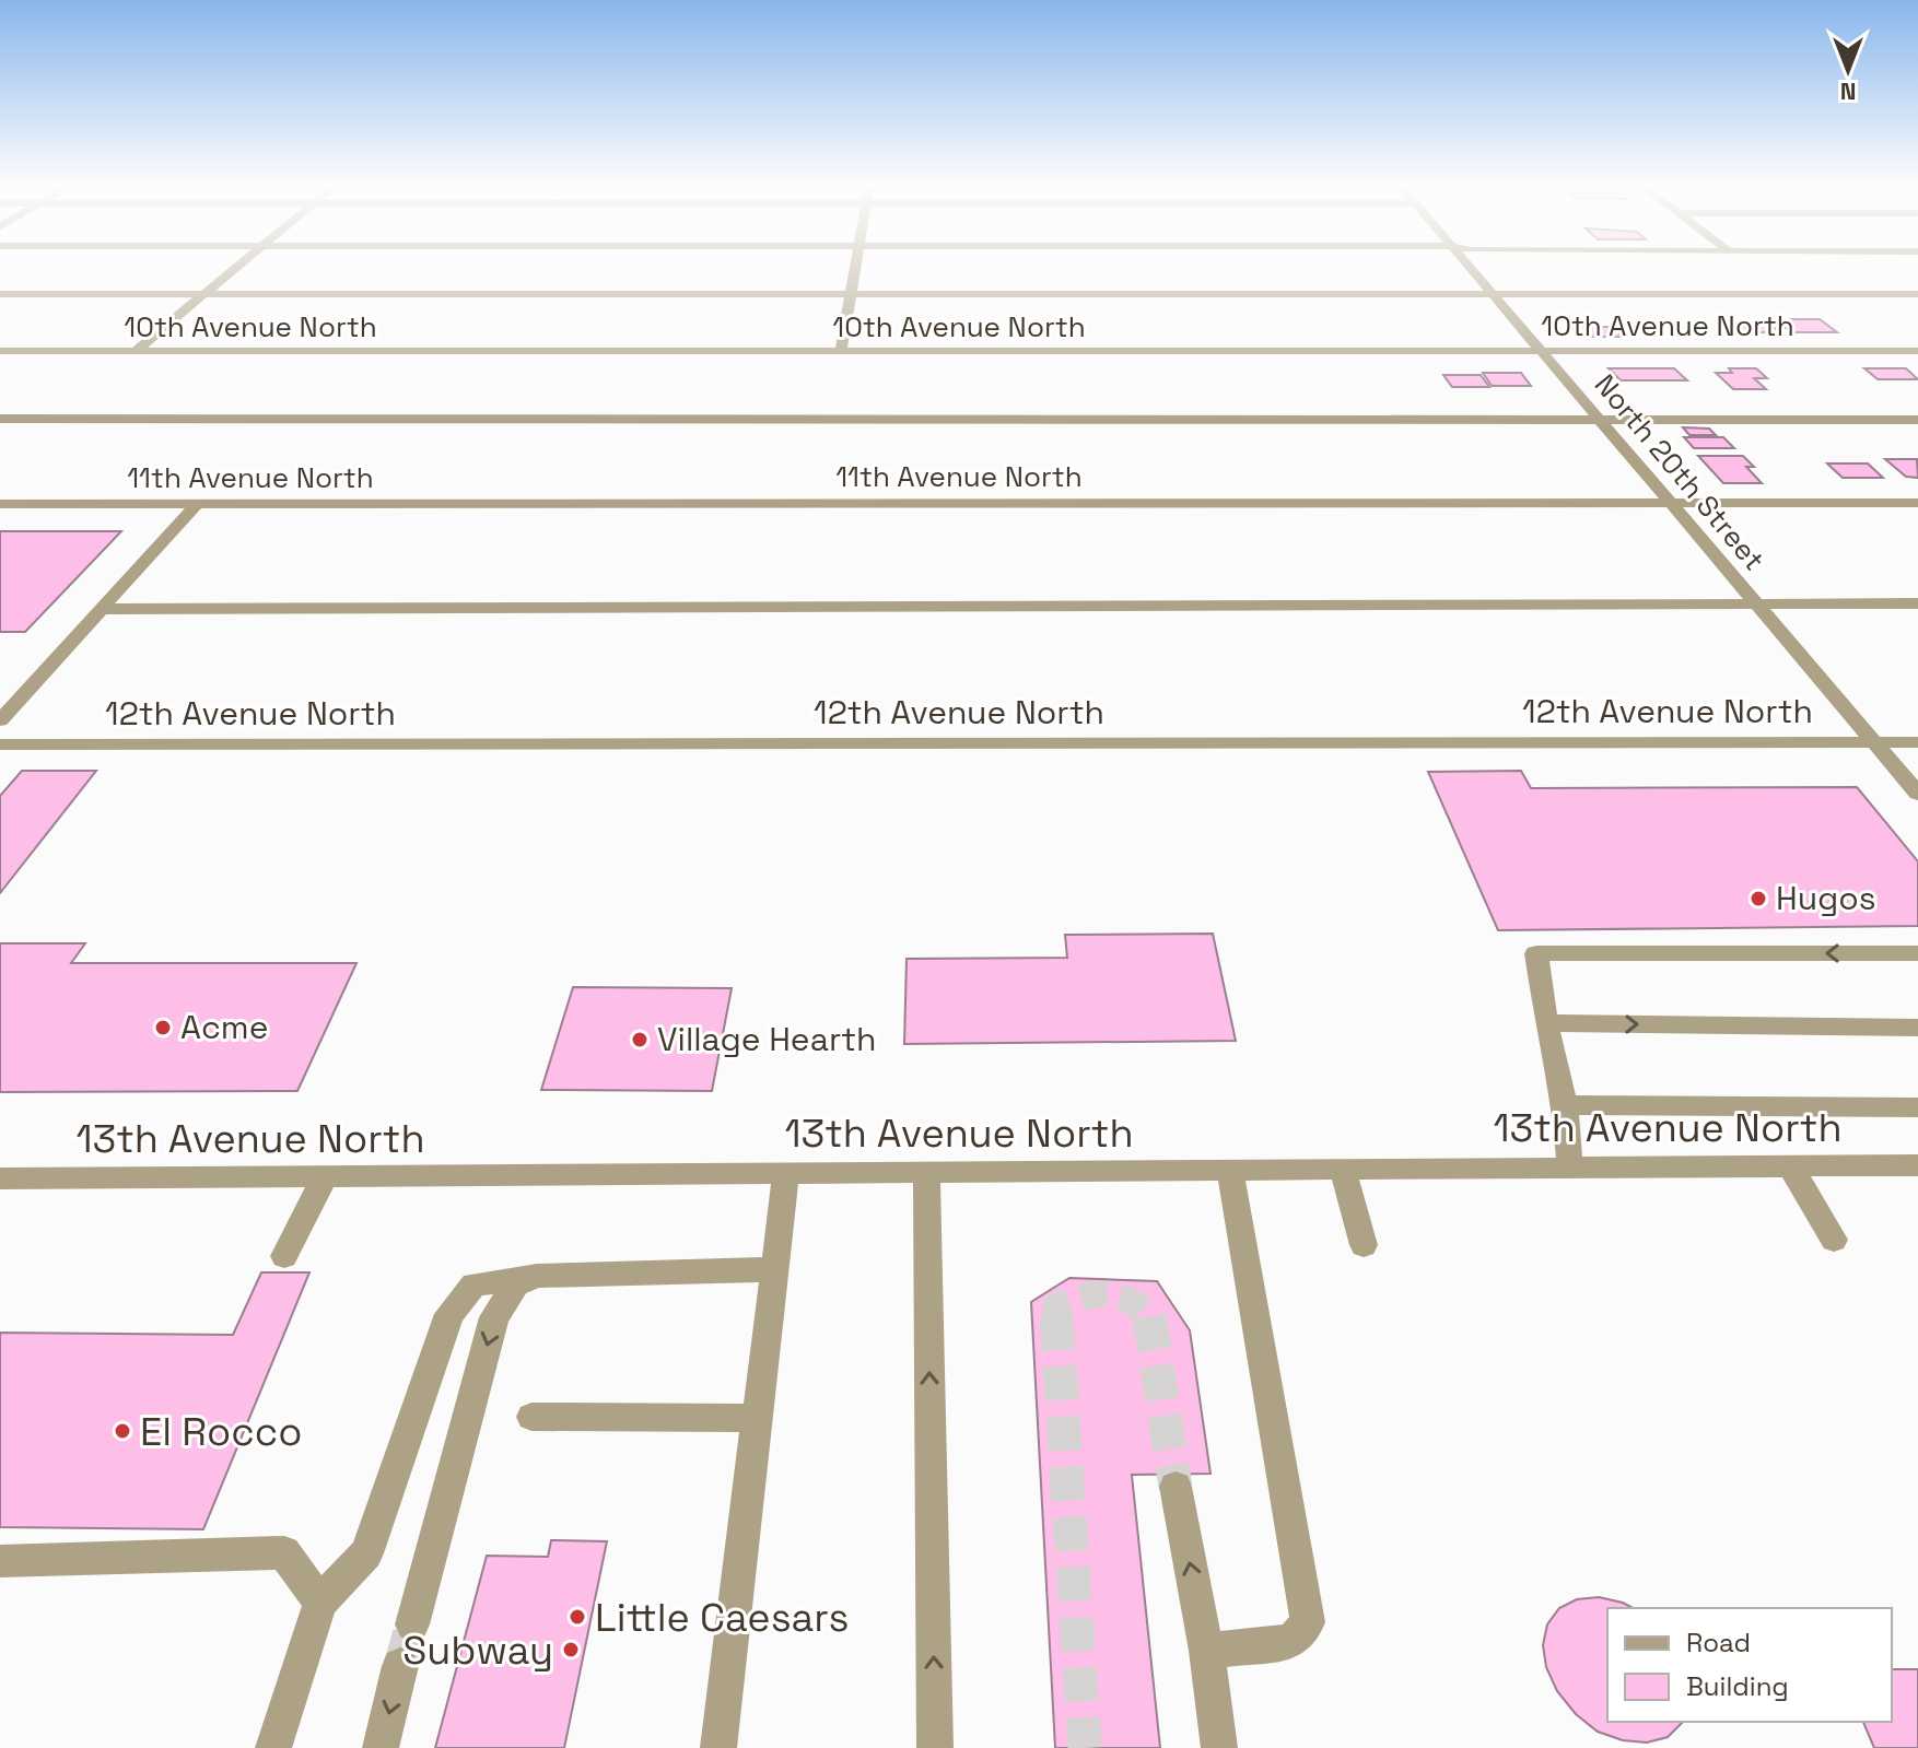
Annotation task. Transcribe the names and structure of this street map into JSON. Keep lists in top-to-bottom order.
{
  "streets": {
    "street": [
      "10th Avenue North",
      "North 20th Street",
      "11th Avenue North",
      "12th Avenue North",
      "13th Avenue North"
    ]
  },
  "crossings": [
    ["10th Avenue North", "North 20th Street"],
    ["North 20th Street", "11th Avenue North"],
    ["North 20th Street", "12th Avenue North"]
  ],
  "places": [
    "Hugos",
    "Acme",
    "Village Hearth",
    "El Rocco",
    "Little Caesars",
    "Subway"
  ],
  "legend": ["Road", "Building"],
  "north": "bottom"
}
